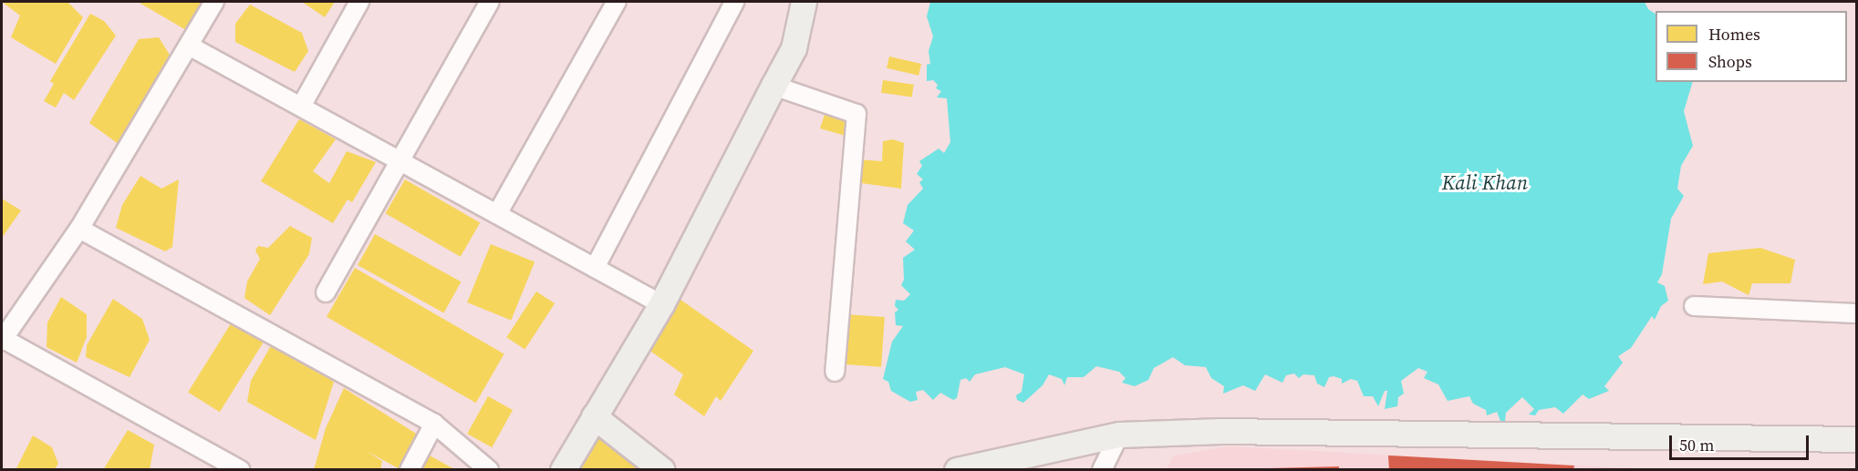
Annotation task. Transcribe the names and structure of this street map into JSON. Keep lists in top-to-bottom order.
{
  "water": ["Kali Khan"],
  "legend": ["Homes", "Shops"],
  "scale_bar": "50 m"
}
